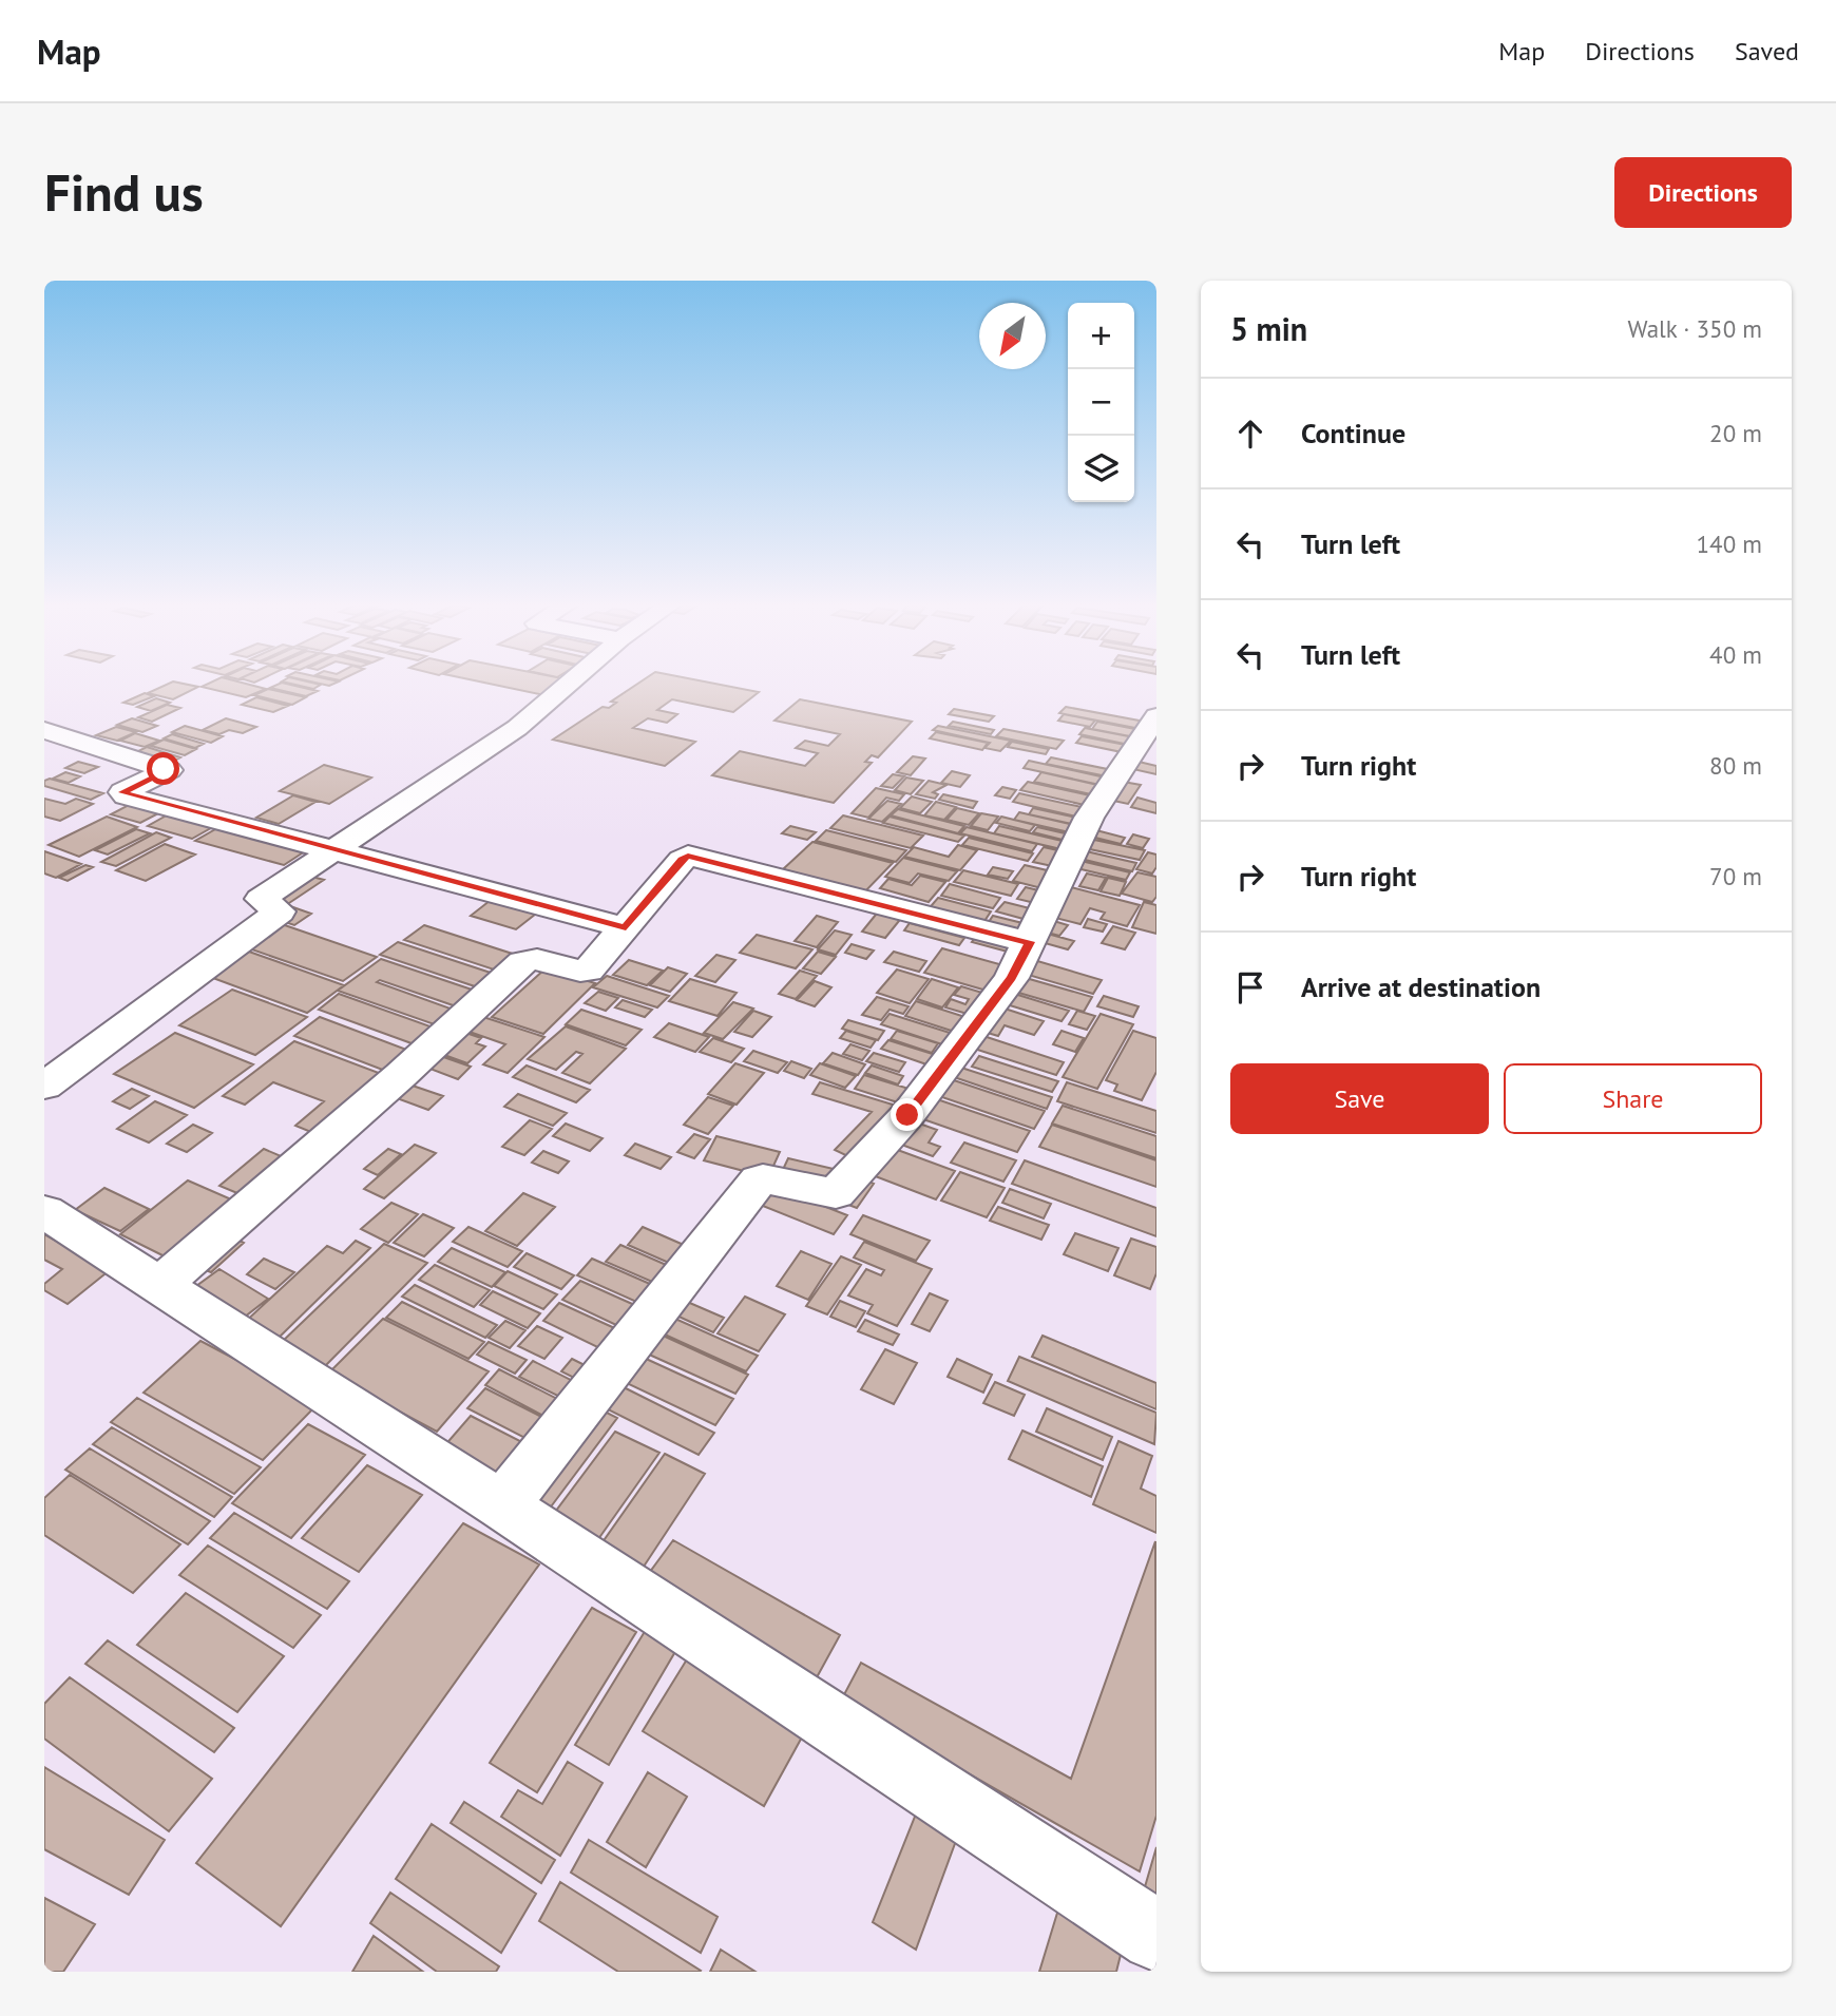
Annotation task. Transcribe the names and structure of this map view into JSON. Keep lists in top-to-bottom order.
{
  "north": "bottom left",
  "page": {
    "header": "Map",
    "nav": ["Map", "Directions", "Saved"],
    "buttons": [
      "Directions",
      ["Save", "Share"]
    ],
    "title": "Find us",
    "heading": ["5 min", "Walk · 350 m"],
    "map_buttons": ["+", "−"],
    "list": [
      ["Continue", "20 m"],
      ["Turn left", "140 m"],
      ["Turn left", "40 m"],
      ["Turn right", "80 m"],
      ["Turn right", "70 m"],
      "Arrive at destination"
    ]
  }
}
